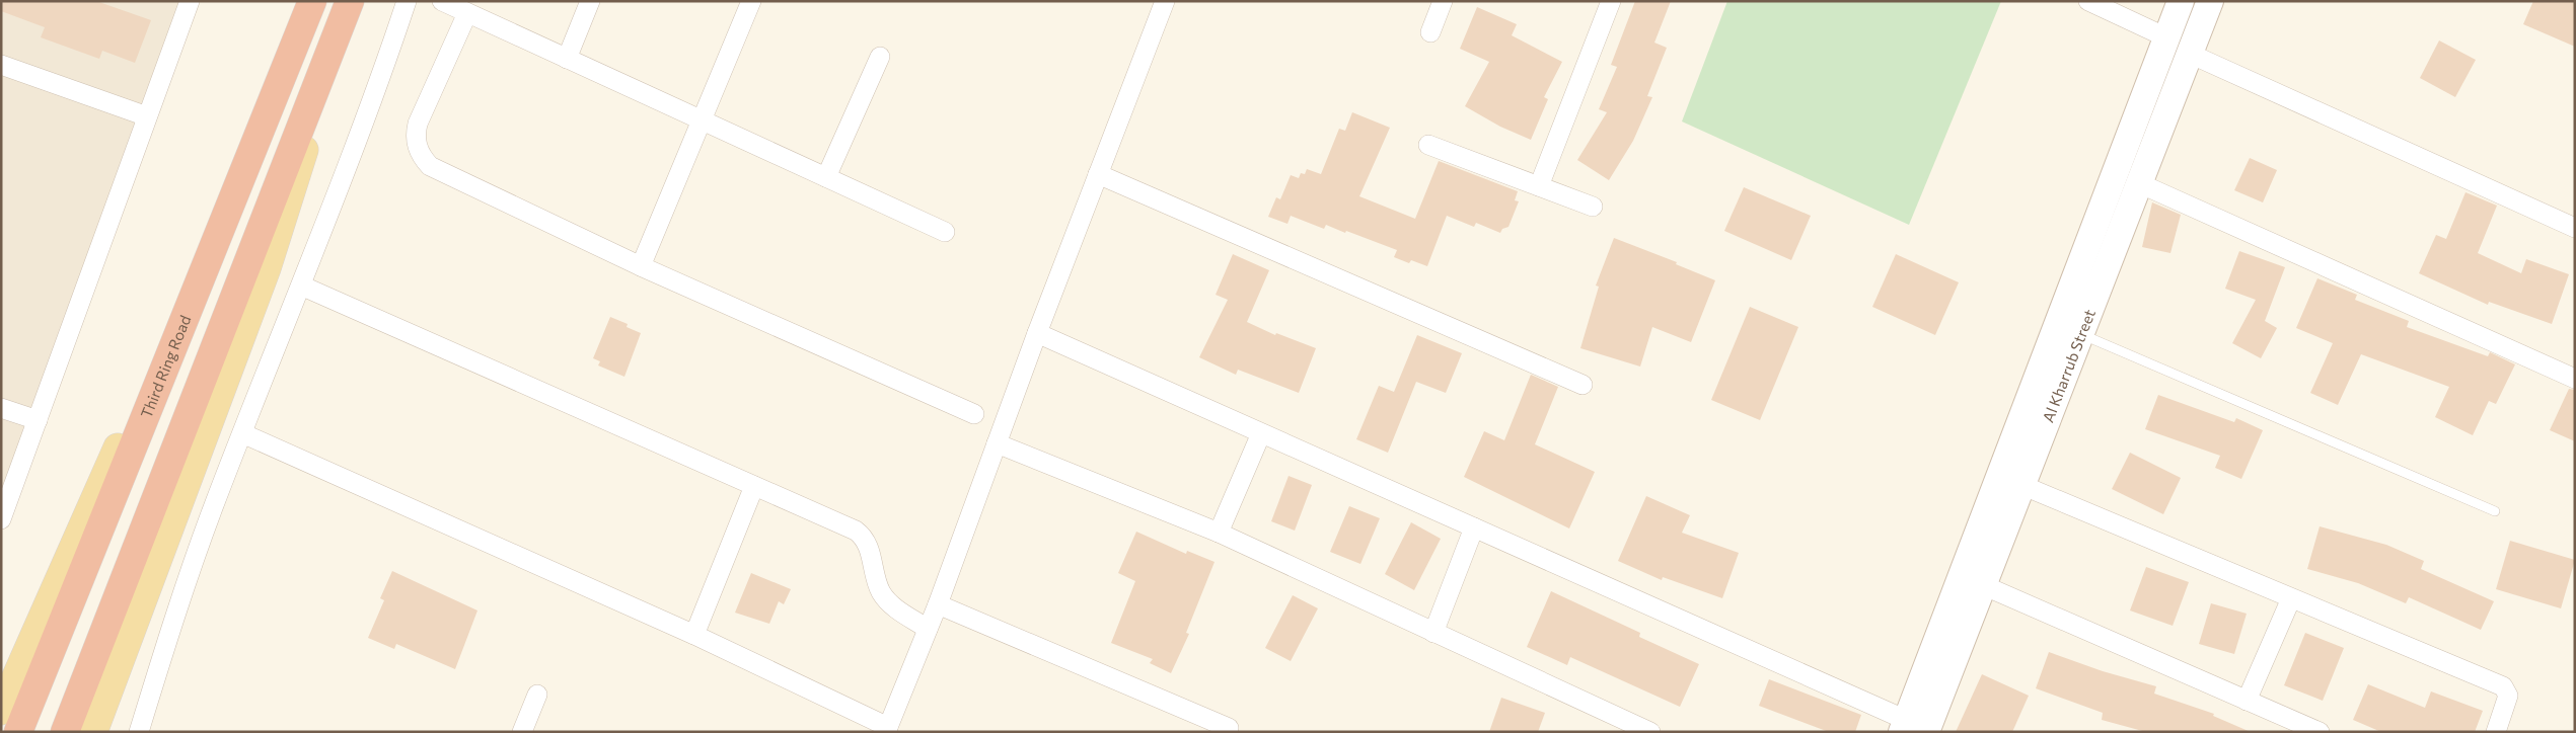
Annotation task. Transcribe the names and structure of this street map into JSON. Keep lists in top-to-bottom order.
{
  "streets": {
    "highway": ["Third Ring Road"],
    "main road": ["Al Kharrub Street"]
  }
}
